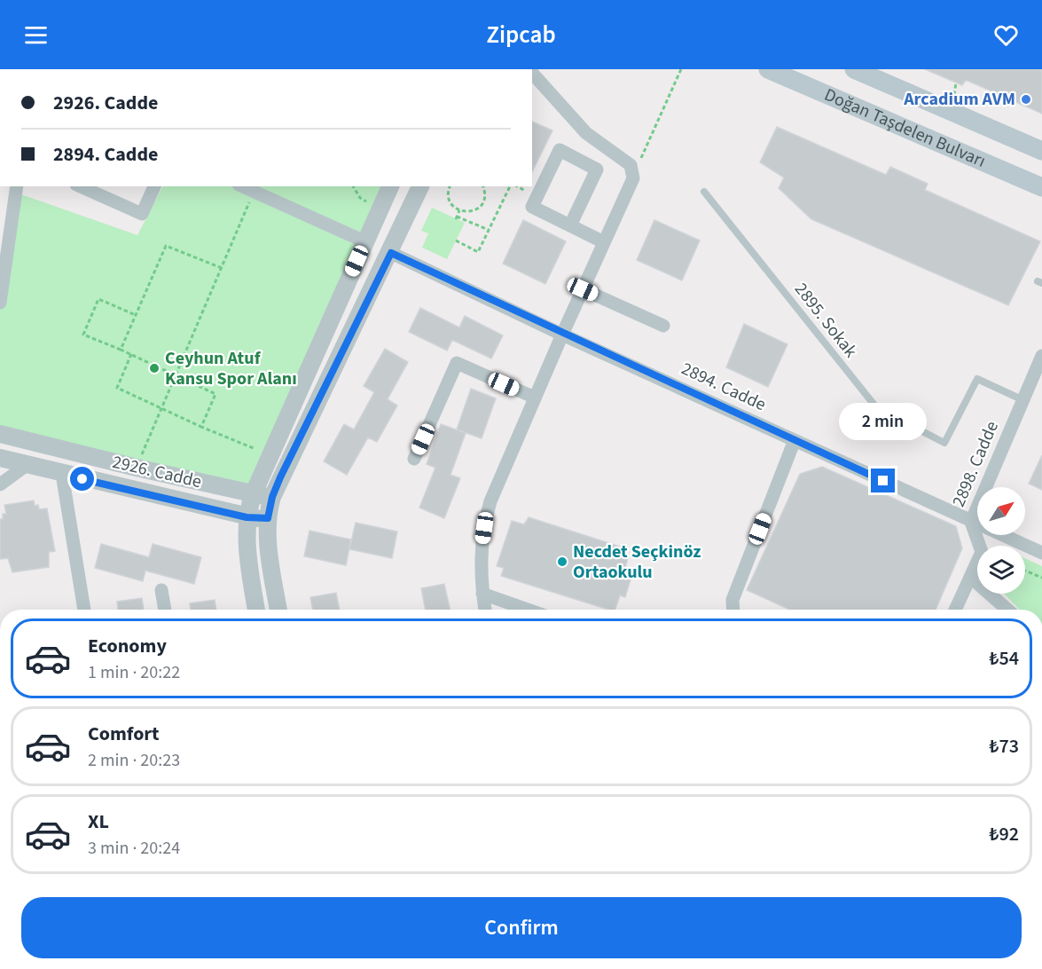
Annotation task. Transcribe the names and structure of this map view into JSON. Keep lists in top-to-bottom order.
{
  "streets": {
    "main road": ["Doğan Taşdelen Bulvarı"],
    "street": ["2894. Cadde", "2898. Cadde", "2926. Cadde"],
    "lane": ["2895. Sokak"]
  },
  "crossings": [
    ["2895. Sokak", "2898. Cadde"],
    ["2894. Cadde", "2898. Cadde"]
  ],
  "places": ["Arcadium AVM", "Ceyhun Atuf Kansu Spor Alanı", "Necdet Seçkinöz Ortaokulu"],
  "north": "top right",
  "page": {
    "header": "Zipcab",
    "banner": ["2926. Cadde", "2894. Cadde"],
    "bubble": "2 min",
    "list": [
      {
        "name": "Economy",
        "note": "1 min · 20:22",
        "value": "₺54"
      },
      {
        "name": "Comfort",
        "note": "2 min · 20:23",
        "value": "₺73"
      },
      {
        "name": "XL",
        "note": "3 min · 20:24",
        "value": "₺92"
      }
    ],
    "buttons": "Confirm"
  }
}
